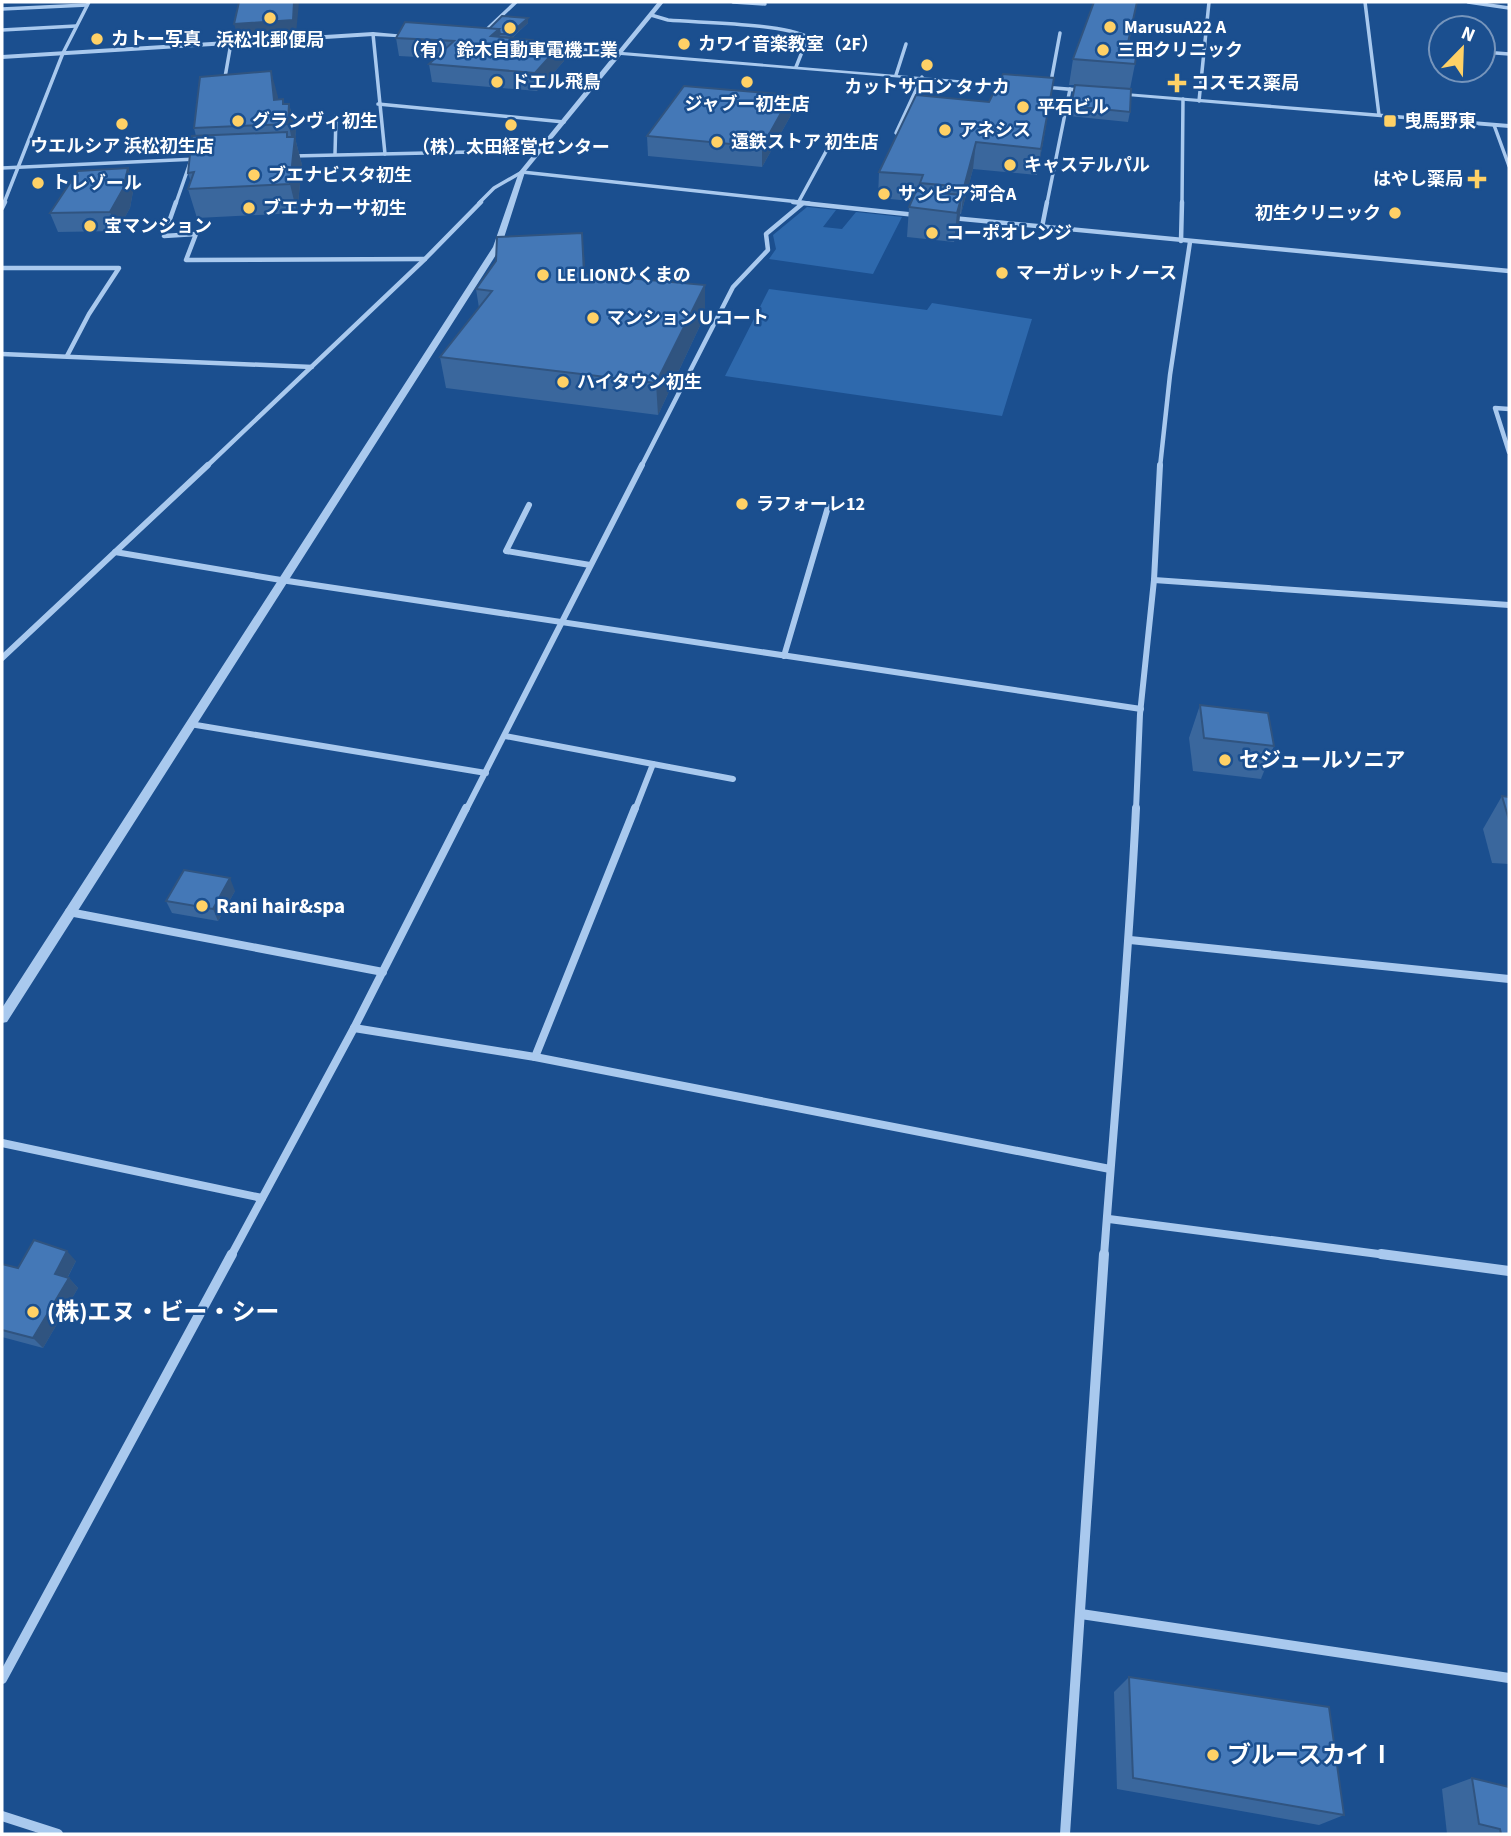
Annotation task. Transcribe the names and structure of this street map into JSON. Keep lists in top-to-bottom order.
{
  "places": {
    "other": [
      "浜松北郵便局",
      "MarusuA22 A",
      "（有）鈴木自動車電機工業",
      "カトー写真",
      "カワイ音楽教室（2F）",
      "三田クリニック",
      "カットサロン タナカ",
      "ドエル飛鳥",
      "ジャブー初生店",
      "平石ビル",
      "グランヴィ初生",
      "ウエルシア 浜松初生店",
      "（株）太田経営センター",
      "アネシス",
      "遠鉄ストア 初生店",
      "キャステルパル",
      "ブエナビスタ初生",
      "トレゾール",
      "サンピア河合A",
      "ブエナカーサ初生",
      "初生クリニック",
      "宝マンション",
      "コーポオレンジ",
      "マーガレットノース",
      "LE LIONひくまの",
      "マンションＵコート",
      "ハイタウン初生",
      "ラフォーレ12",
      "セジュールソニア",
      "Rani hair&spa",
      "(株)エヌ・ビー・シー",
      "ブルースカイⅠ"
    ],
    "health": ["コスモス薬局", "はやし薬局"],
    "transit": ["曳馬野東"]
  },
  "north": "top right"
}
